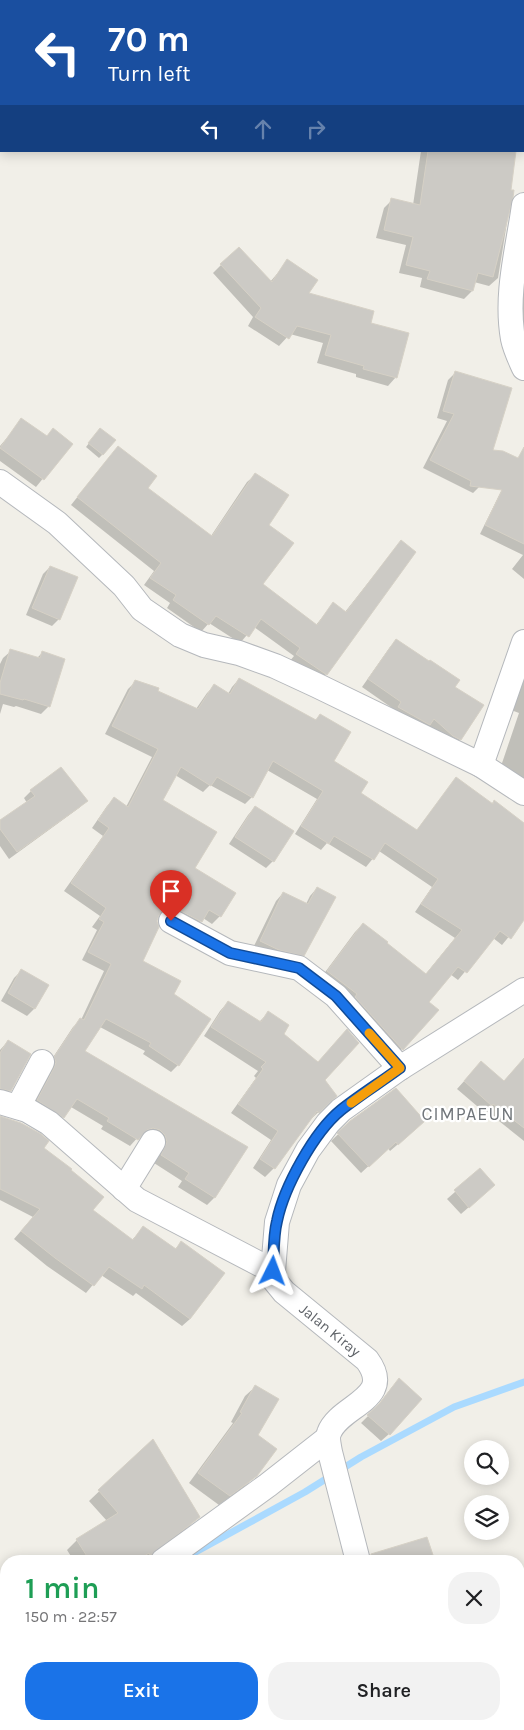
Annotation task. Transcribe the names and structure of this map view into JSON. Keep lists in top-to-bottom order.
{
  "streets": {
    "street": ["Jalan Kiray"]
  },
  "districts": ["CIMPAEUN"],
  "page": {
    "turn": ["70 m", "Turn left"],
    "heading": ["1 min", "150 m · 22:57"],
    "buttons": ["Exit", "Share"]
  }
}
